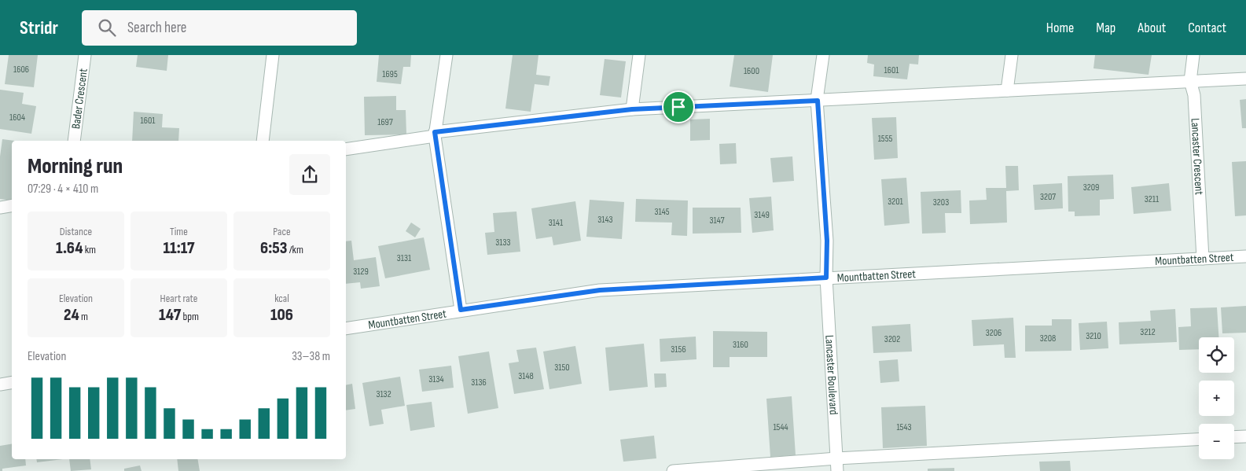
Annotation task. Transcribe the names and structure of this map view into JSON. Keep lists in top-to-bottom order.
{
  "streets": {
    "street": [
      "Bader Crescent",
      "Lancaster Crescent",
      "Mountbatten Street",
      "Lancaster Boulevard"
    ]
  },
  "crossings": [
    ["Lancaster Crescent", "Mountbatten Street"],
    ["Mountbatten Street", "Lancaster Boulevard"]
  ],
  "house_numbers": [
    "1606",
    "1601",
    "1600",
    "1695",
    "1604",
    "1601",
    "1697",
    "1555",
    "3209",
    "3207",
    "3211",
    "3201",
    "3203",
    "3145",
    "3149",
    "3143",
    "3147",
    "3141",
    "3133",
    "3131",
    "3129",
    "3212",
    "3206",
    "3210",
    "3208",
    "3202",
    "3160",
    "3156",
    "3150",
    "3148",
    "3134",
    "3136",
    "3132",
    "1544",
    "1543"
  ],
  "page": {
    "header": "Stridr",
    "search": "Search here",
    "nav": [
      "Home",
      "Map",
      "About",
      "Contact"
    ],
    "heading": ["Morning run", "07:29 · 4 × 410 m"],
    "stats": [
      ["Distance", "1.64 km"],
      ["Time", "11:17"],
      ["Pace", "6:53 /km"],
      ["Elevation", "24 m"],
      ["Heart rate", "147 bpm"],
      ["kcal", "106"]
    ],
    "map_buttons": ["+", "−"],
    "chart": ["Elevation", "33–38 m"]
  }
}
